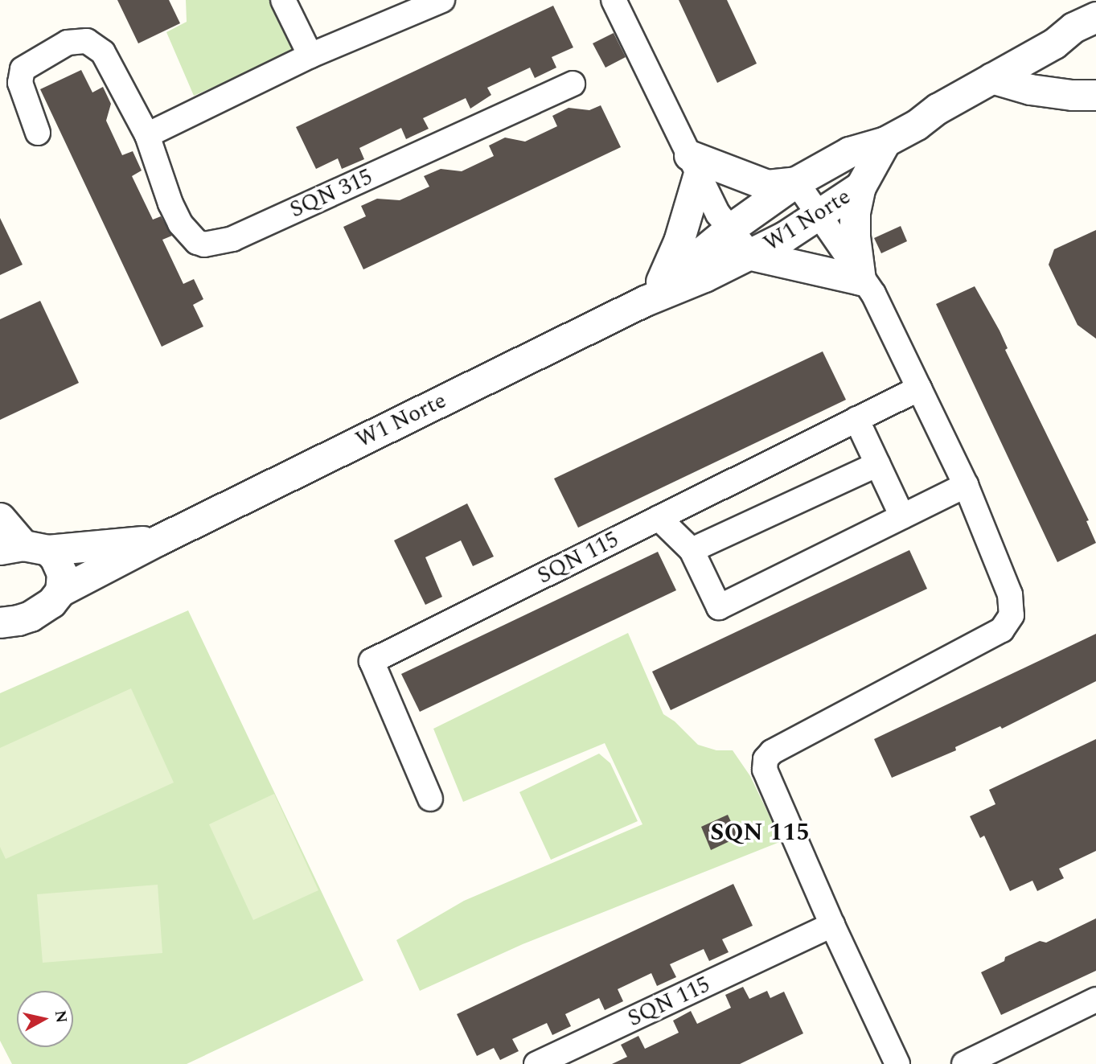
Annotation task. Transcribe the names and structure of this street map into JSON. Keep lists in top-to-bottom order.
{
  "streets": {
    "street": ["SQN 315", "W1 Norte", "SQN 115"]
  },
  "districts": ["SQN 115"],
  "north": "right"
}
